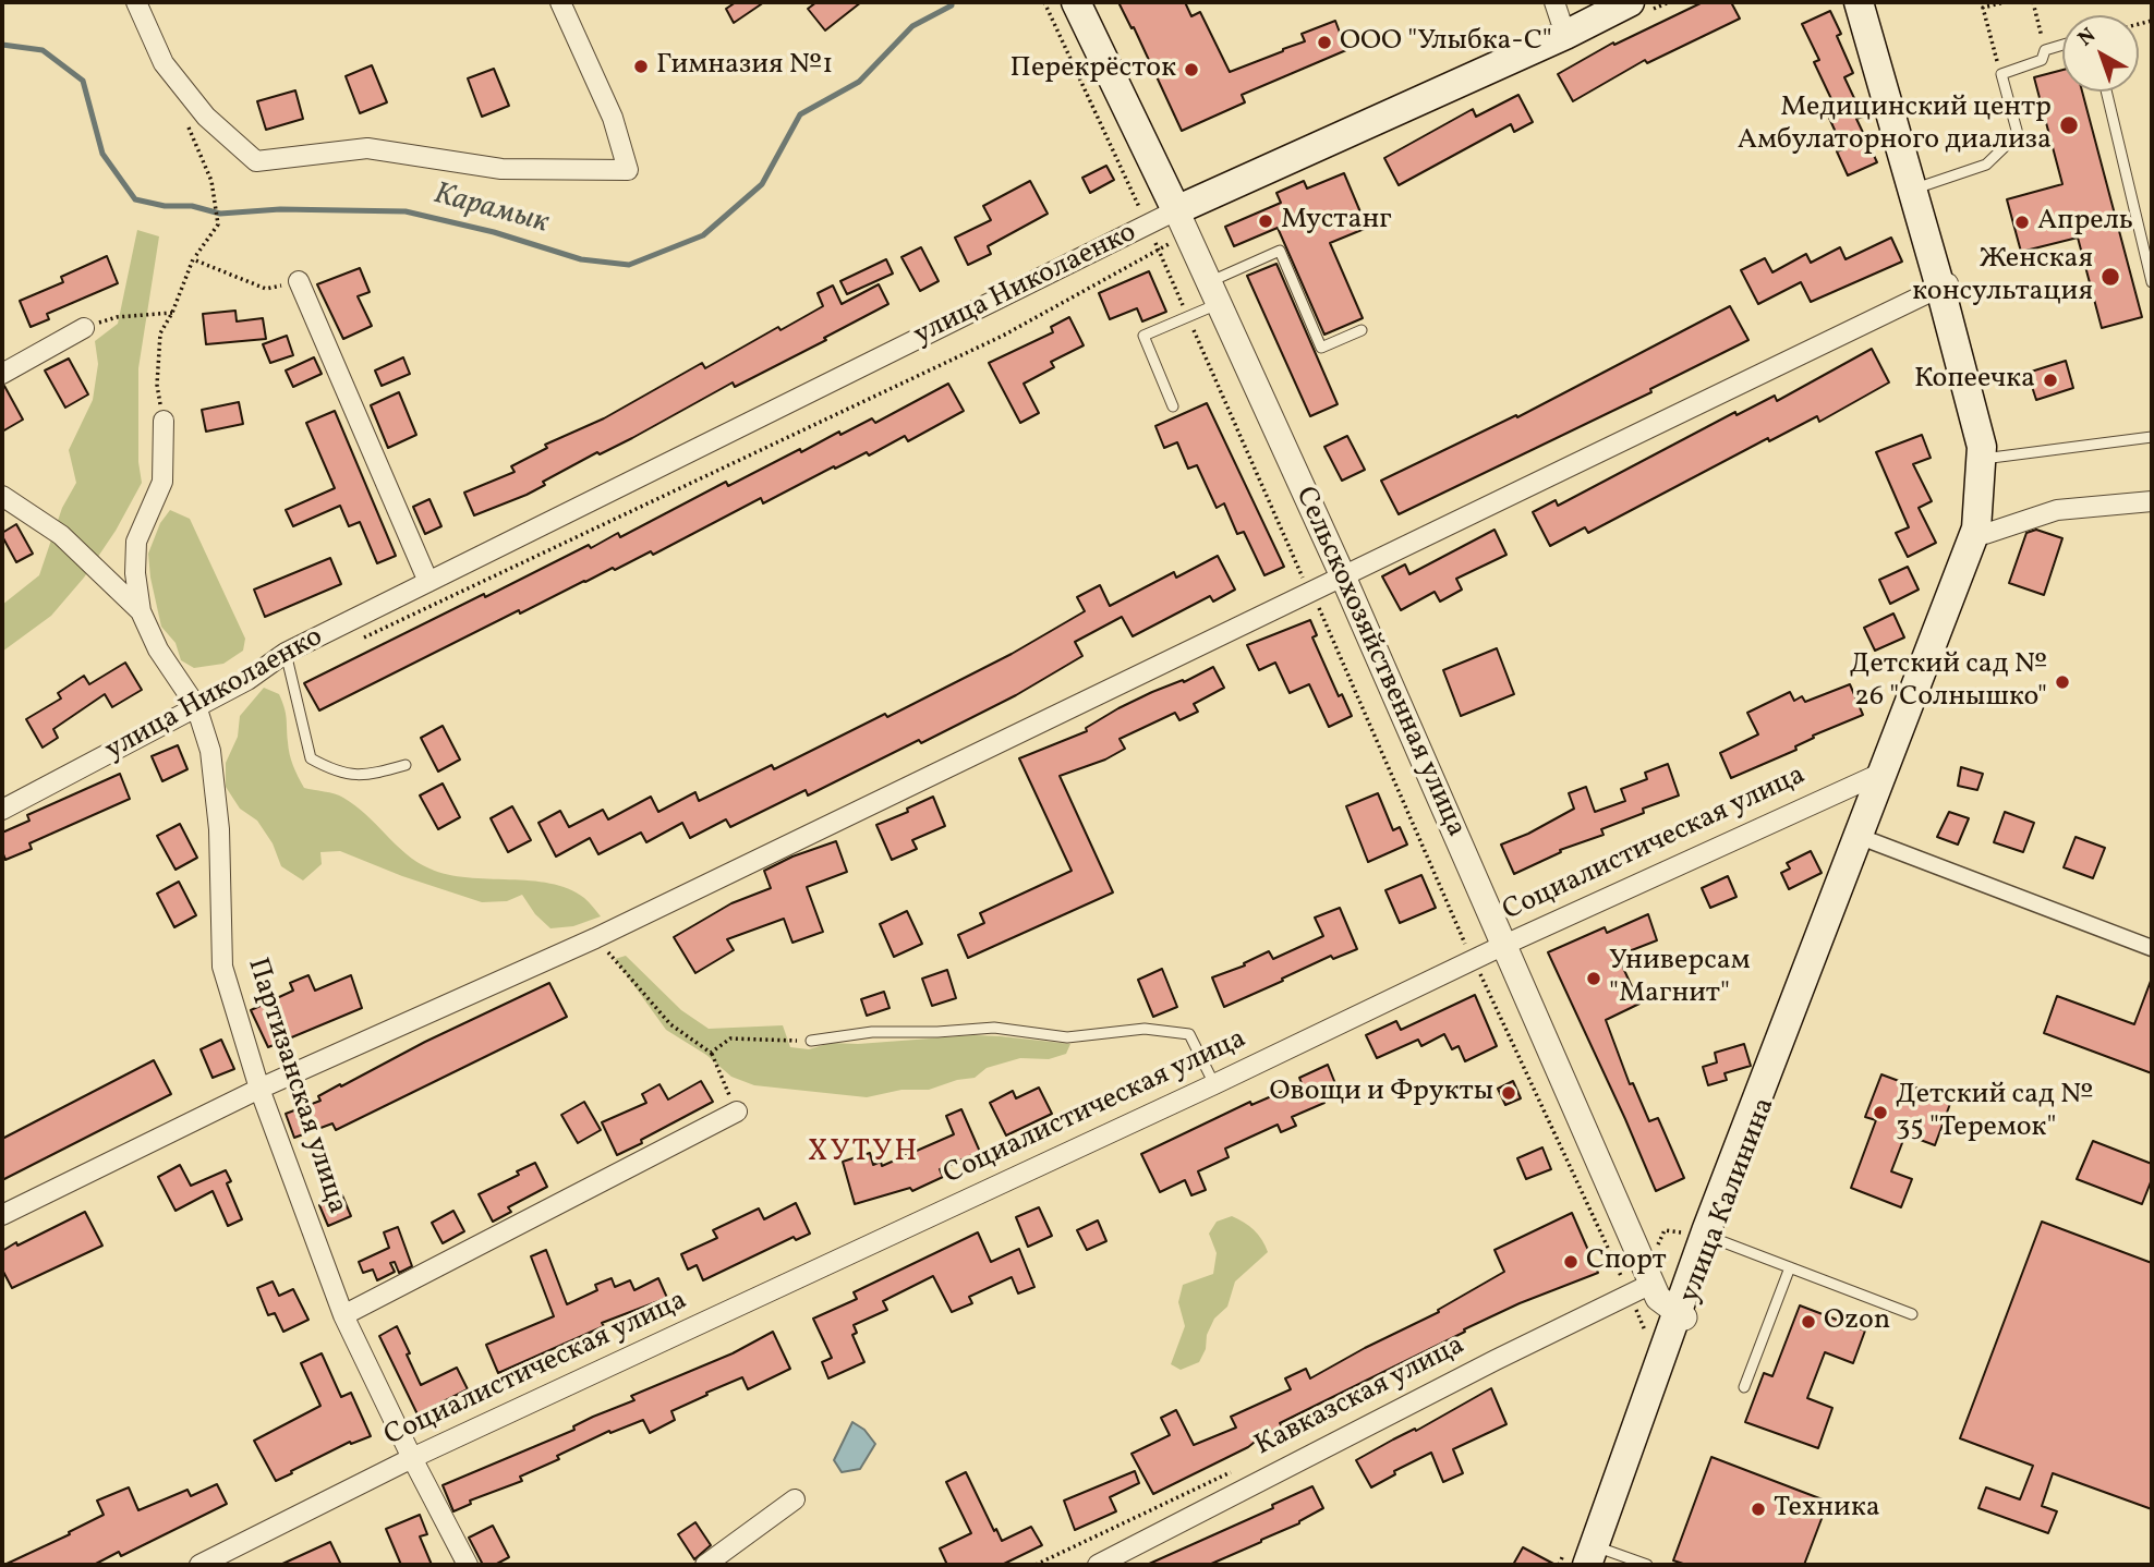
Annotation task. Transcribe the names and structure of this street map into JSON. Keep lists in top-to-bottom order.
{
  "streets": {
    "main road": ["улица Николаенко", "Сельскохозяйственная улица", "улица Калинина"],
    "street": ["Социалистическая улица", "Партизанская улица", "Кавказская улица"]
  },
  "crossings": [
    ["улица Николаенко", "Сельскохозяйственная улица"],
    ["улица Николаенко", "Партизанская улица"],
    ["Сельскохозяйственная улица", "Социалистическая улица"],
    ["Сельскохозяйственная улица", "улица Калинина"],
    ["Сельскохозяйственная улица", "Кавказская улица"],
    ["Социалистическая улица", "Партизанская улица"],
    ["Социалистическая улица", "улица Калинина"]
  ],
  "districts": ["ХУТУН"],
  "water": ["Карамык"],
  "places": [
    "ООО \"Улыбка-С\"",
    "Гимназия №1",
    "Перекрёсток",
    "Медицинский центр Амбулаторного диализа",
    "Мустанг",
    "Апрель",
    "Женская консультация",
    "Копеечка",
    "Детский сад № 26 \"Солнышко\"",
    "Универсам \"Магнит\"",
    "Овощи и Фрукты",
    "Детский сад № 35 \"Теремок\"",
    "Спорт",
    "Ozon",
    "Техника"
  ],
  "north": "top left"
}
